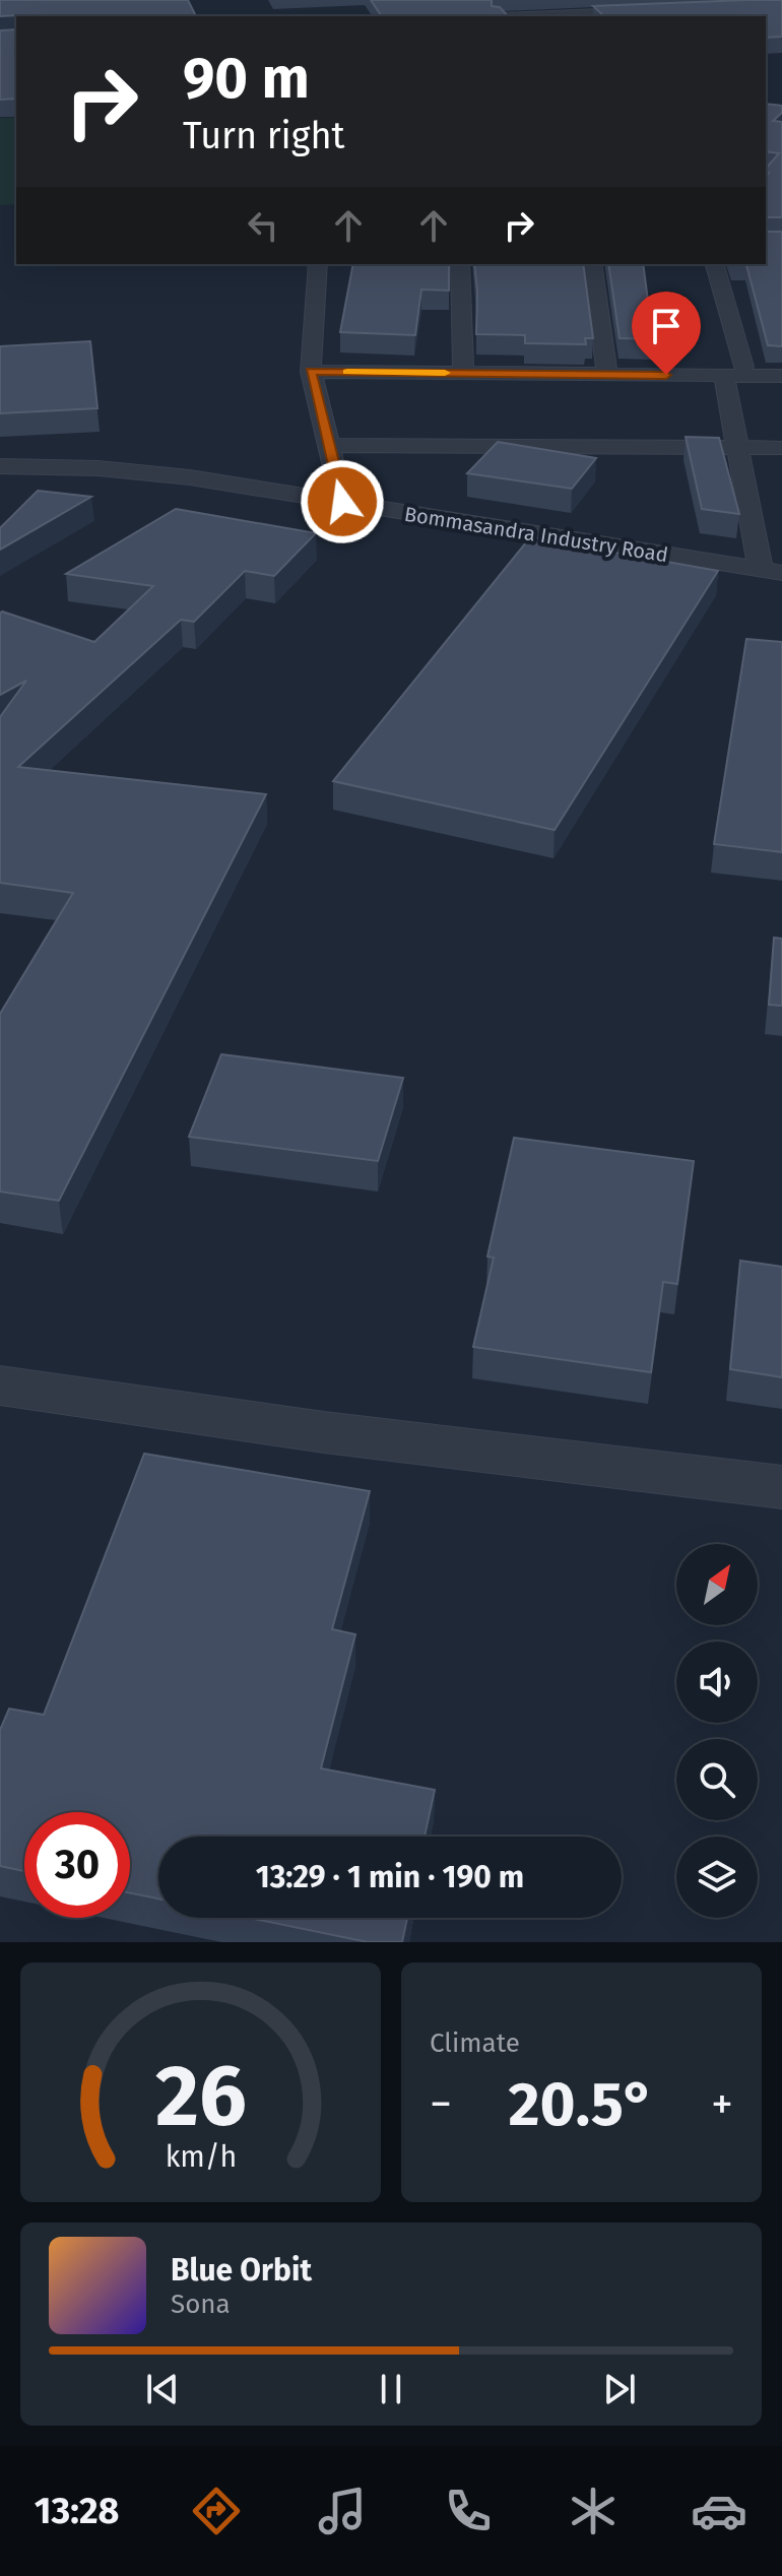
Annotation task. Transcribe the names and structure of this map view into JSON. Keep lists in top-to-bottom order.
{
  "streets": {
    "street": ["Bommasandra Industry Road"]
  },
  "north": "top right",
  "page": {
    "turn": ["90 m", "Turn right"],
    "limit": "30",
    "trip": "13:29 · 1 min · 190 m",
    "tile": "Climate",
    "heat": ["−", "20.5°", "+"],
    "song": ["Blue Orbit", "Sona"],
    "tabs": "13:28",
    "gauge": ["26", "km/h"]
  }
}
